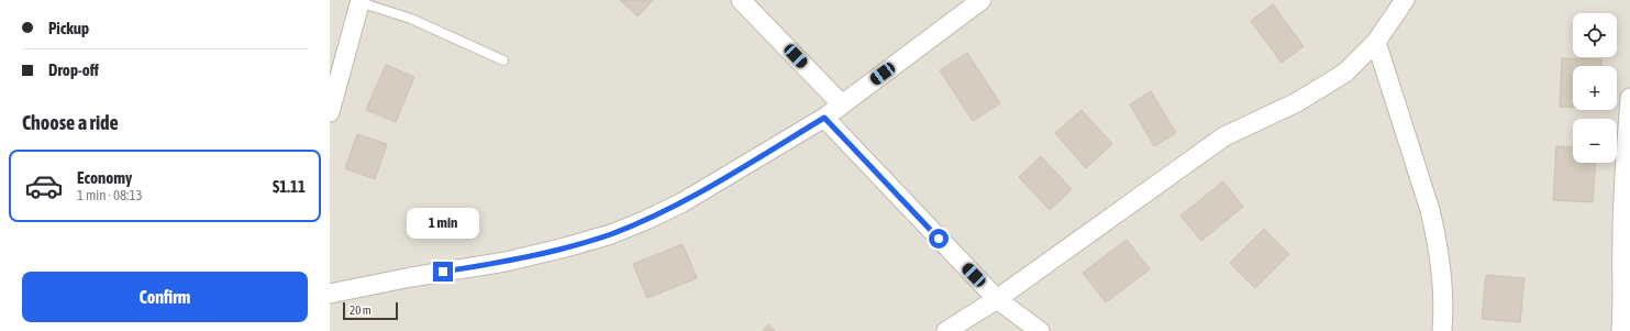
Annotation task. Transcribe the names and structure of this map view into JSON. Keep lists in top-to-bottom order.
{
  "scale_bar": "20 m",
  "page": {
    "banner": ["Pickup", "Drop-off"],
    "map_buttons": ["+", "−"],
    "heading": "Choose a ride",
    "list": [
      {
        "name": "Economy",
        "note": "1 min · 08:13",
        "value": "$1.11"
      }
    ],
    "bubble": "1 min",
    "buttons": "Confirm",
    "scale": "20 m"
  }
}
